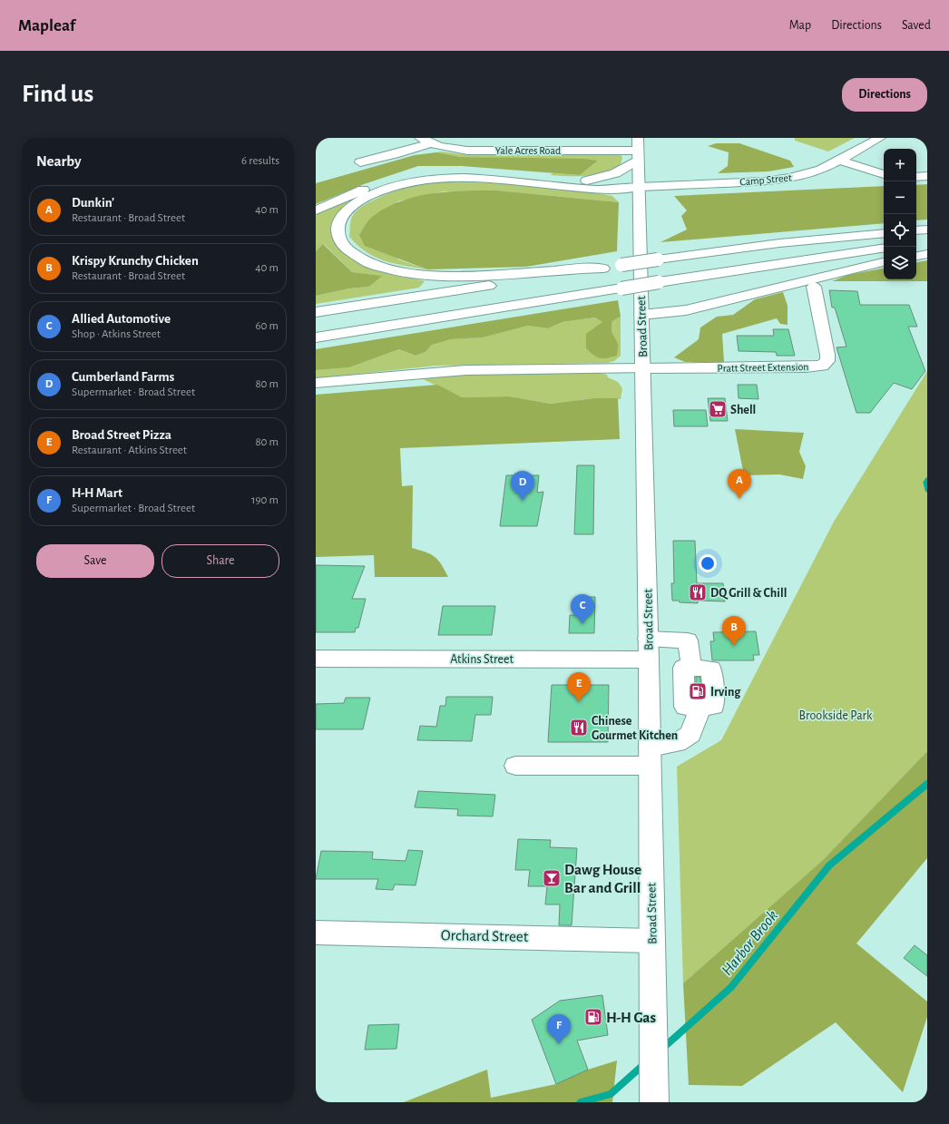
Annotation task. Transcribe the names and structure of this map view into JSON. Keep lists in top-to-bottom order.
{
  "streets": {
    "main road": [
      "Yale Acres Road",
      "Camp Street",
      "Broad Street",
      "Pratt Street Extension",
      "Atkins Street",
      "Orchard Street"
    ]
  },
  "crossings": [
    ["Yale Acres Road", "Broad Street"],
    ["Camp Street", "Broad Street"],
    ["Broad Street", "Pratt Street Extension"],
    ["Broad Street", "Atkins Street"],
    ["Broad Street", "Orchard Street"]
  ],
  "water": ["Harbor Brook"],
  "parks": ["Brookside Park"],
  "places": {
    "supermarket": ["Shell"],
    "restaurant": ["DQ Grill & Chill", "Chinese Gourmet Kitchen"],
    "fuel station": ["Irving", "H-H Gas"],
    "bar": ["Dawg House Bar and Grill"]
  },
  "page": {
    "header": "Mapleaf",
    "nav": ["Map", "Directions", "Saved"],
    "buttons": [
      "Directions",
      ["Save", "Share"]
    ],
    "title": "Find us",
    "heading": ["Nearby", "6 results"],
    "map_buttons": ["+", "−"],
    "list": [
      {
        "mark": "A",
        "name": "Dunkin'",
        "note": "Restaurant · Broad Street",
        "value": "40 m"
      },
      {
        "mark": "B",
        "name": "Krispy Krunchy Chicken",
        "note": "Restaurant · Broad Street",
        "value": "40 m"
      },
      {
        "mark": "C",
        "name": "Allied Automotive",
        "note": "Shop · Atkins Street",
        "value": "60 m"
      },
      {
        "mark": "D",
        "name": "Cumberland Farms",
        "note": "Supermarket · Broad Street",
        "value": "80 m"
      },
      {
        "mark": "E",
        "name": "Broad Street Pizza",
        "note": "Restaurant · Atkins Street",
        "value": "80 m"
      },
      {
        "mark": "F",
        "name": "H-H Mart",
        "note": "Supermarket · Broad Street",
        "value": "190 m"
      }
    ],
    "pins": [
      "A",
      "D",
      "C",
      "B",
      "E",
      "F"
    ]
  }
}
